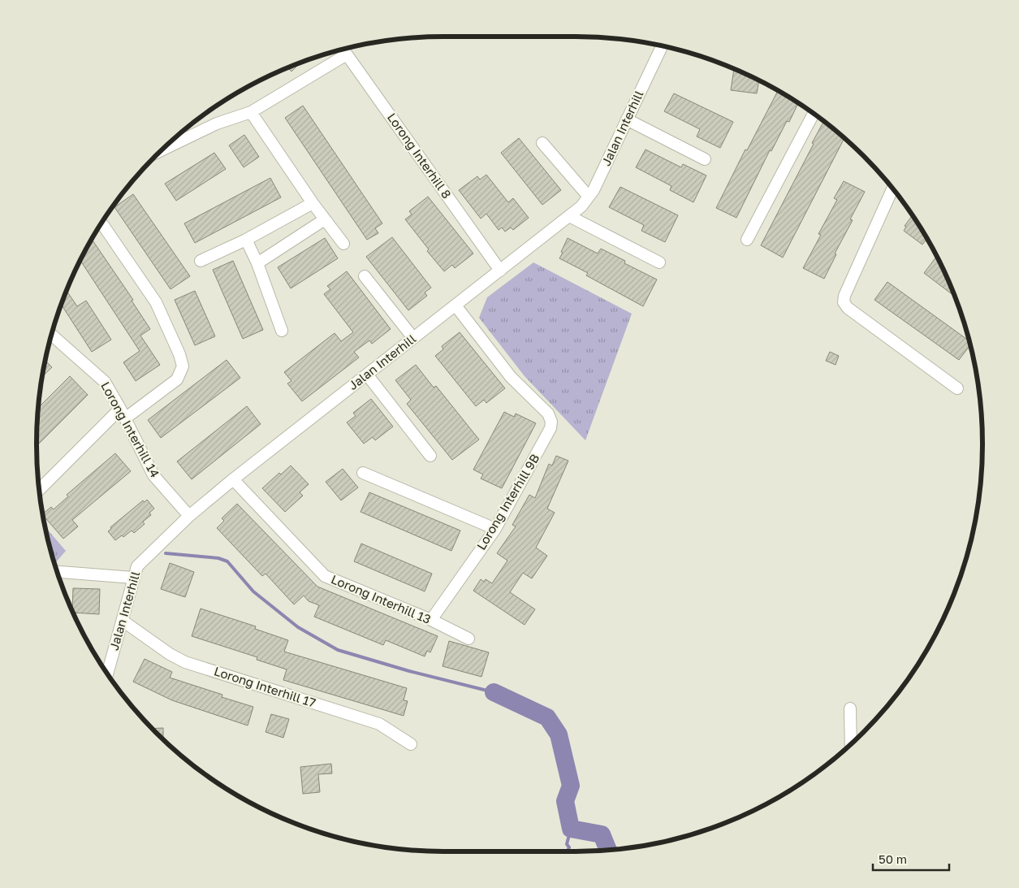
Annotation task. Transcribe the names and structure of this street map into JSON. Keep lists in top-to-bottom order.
{
  "streets": {
    "street": [
      "Jalan Interhill",
      "Lorong Interhill 8",
      "Lorong Interhill 14",
      "Lorong Interhill 9B",
      "Lorong Interhill 13",
      "Lorong Interhill 17"
    ]
  },
  "crossings": [
    ["Jalan Interhill", "Lorong Interhill 8"],
    ["Jalan Interhill", "Lorong Interhill 14"],
    ["Jalan Interhill", "Lorong Interhill 9B"],
    ["Jalan Interhill", "Lorong Interhill 13"],
    ["Jalan Interhill", "Lorong Interhill 17"],
    ["Lorong Interhill 9B", "Lorong Interhill 13"]
  ],
  "scale_bar": "50 m"
}
